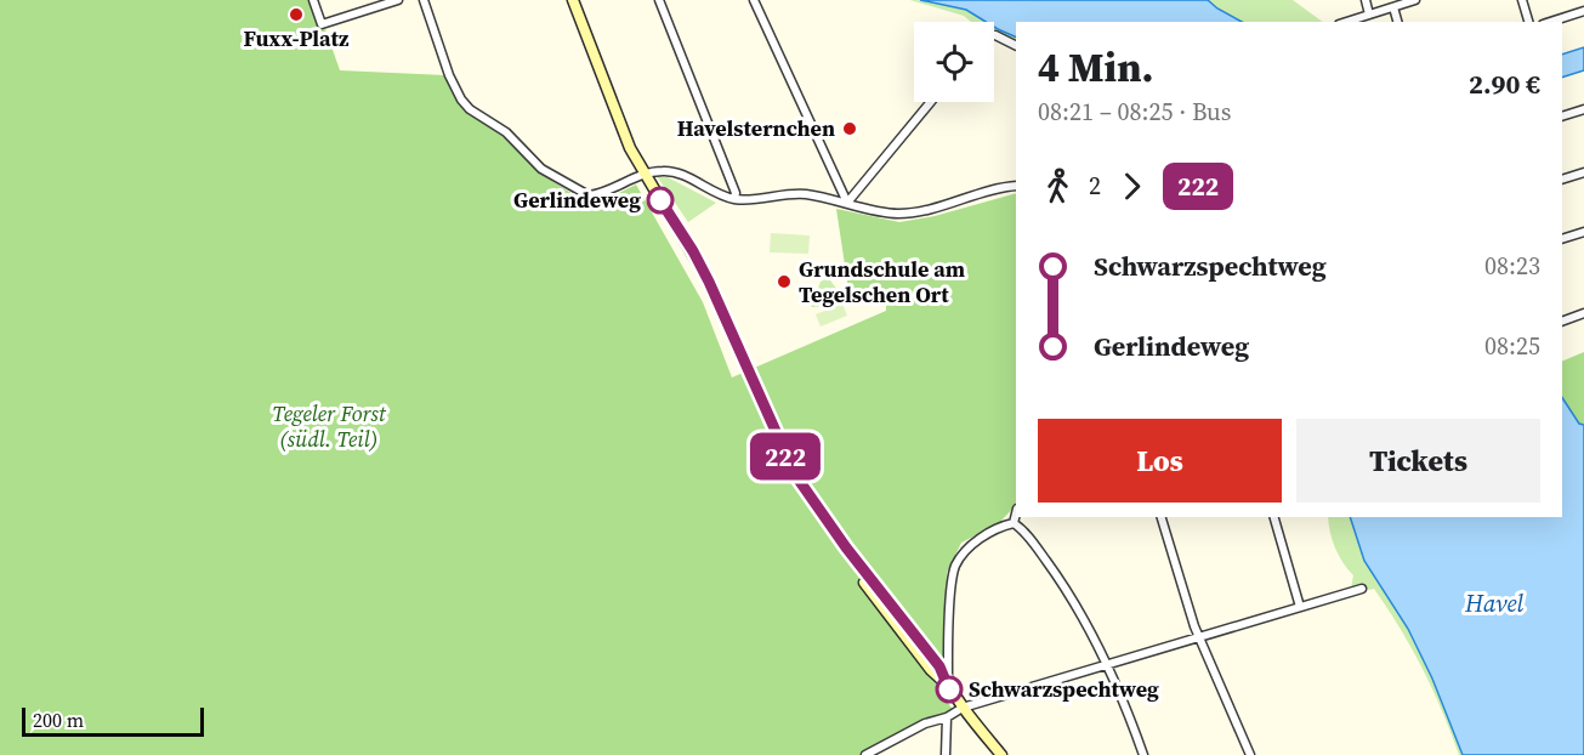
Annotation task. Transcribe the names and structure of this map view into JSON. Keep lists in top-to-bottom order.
{
  "water": ["Havel"],
  "parks": ["Tegeler Forst (südl. Teil)"],
  "places": [
    "Fuxx-Platz",
    "Havelsternchen",
    "Gerlindeweg",
    "Grundschule am Tegelschen Ort",
    "Schwarzspechtweg"
  ],
  "lines": ["bus line 222"],
  "scale_bar": "200 m",
  "page": {
    "on_map": "222",
    "heading": ["4 Min.", "08:21 – 08:25 · Bus", "2.90 €"],
    "legs": ["2", "222"],
    "list": [
      {
        "name": "Schwarzspechtweg",
        "value": "08:23"
      },
      {
        "name": "Gerlindeweg",
        "value": "08:25"
      }
    ],
    "buttons": ["Los", "Tickets"],
    "scale": "200 m"
  }
}
